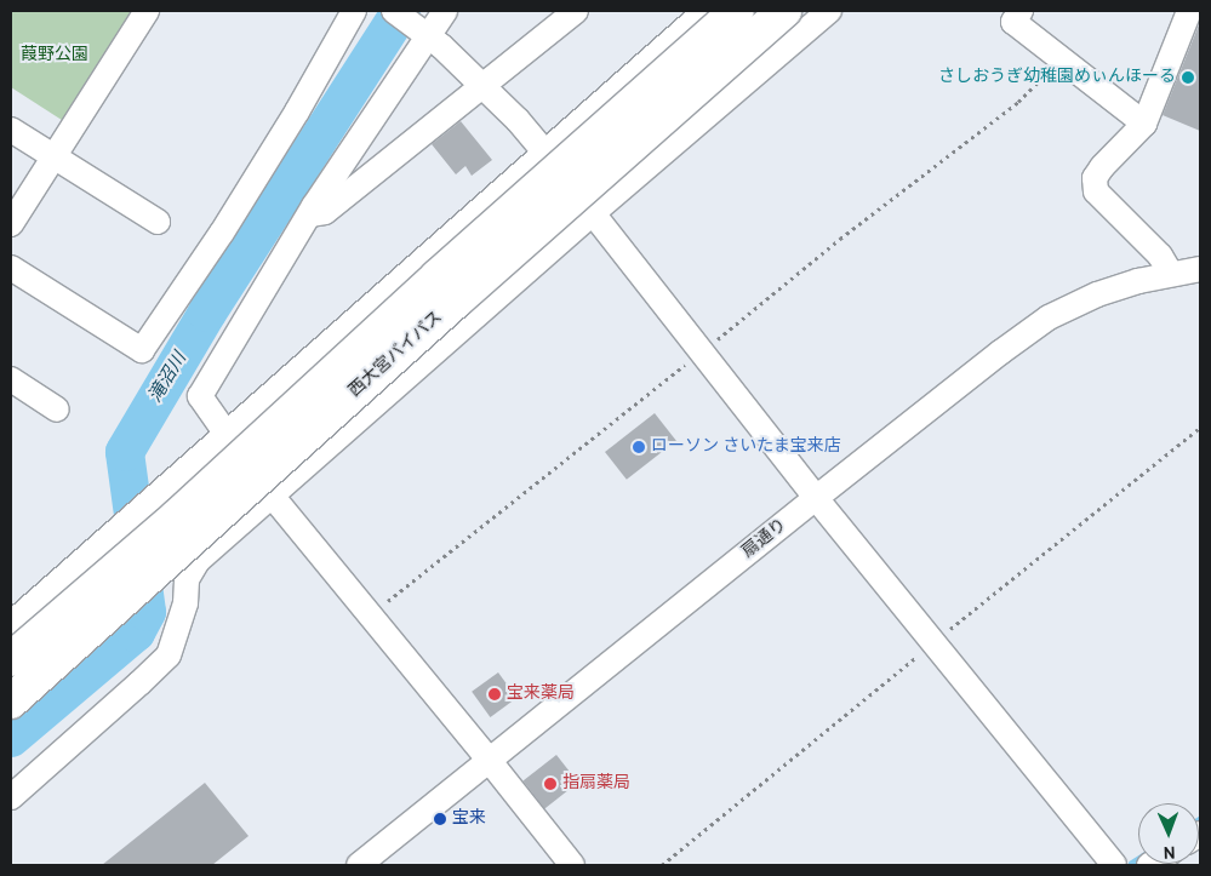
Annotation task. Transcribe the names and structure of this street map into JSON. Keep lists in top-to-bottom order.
{
  "streets": {
    "highway": ["西大宮バイパス"],
    "street": ["扇通り"]
  },
  "water": ["滝沼川"],
  "parks": ["葭野公園"],
  "places": [
    "さしおうぎ幼稚園めぃんほーる",
    "ローソン さいたま宝来店",
    "宝来薬局",
    "指扇薬局",
    "宝来"
  ],
  "north": "bottom"
}
